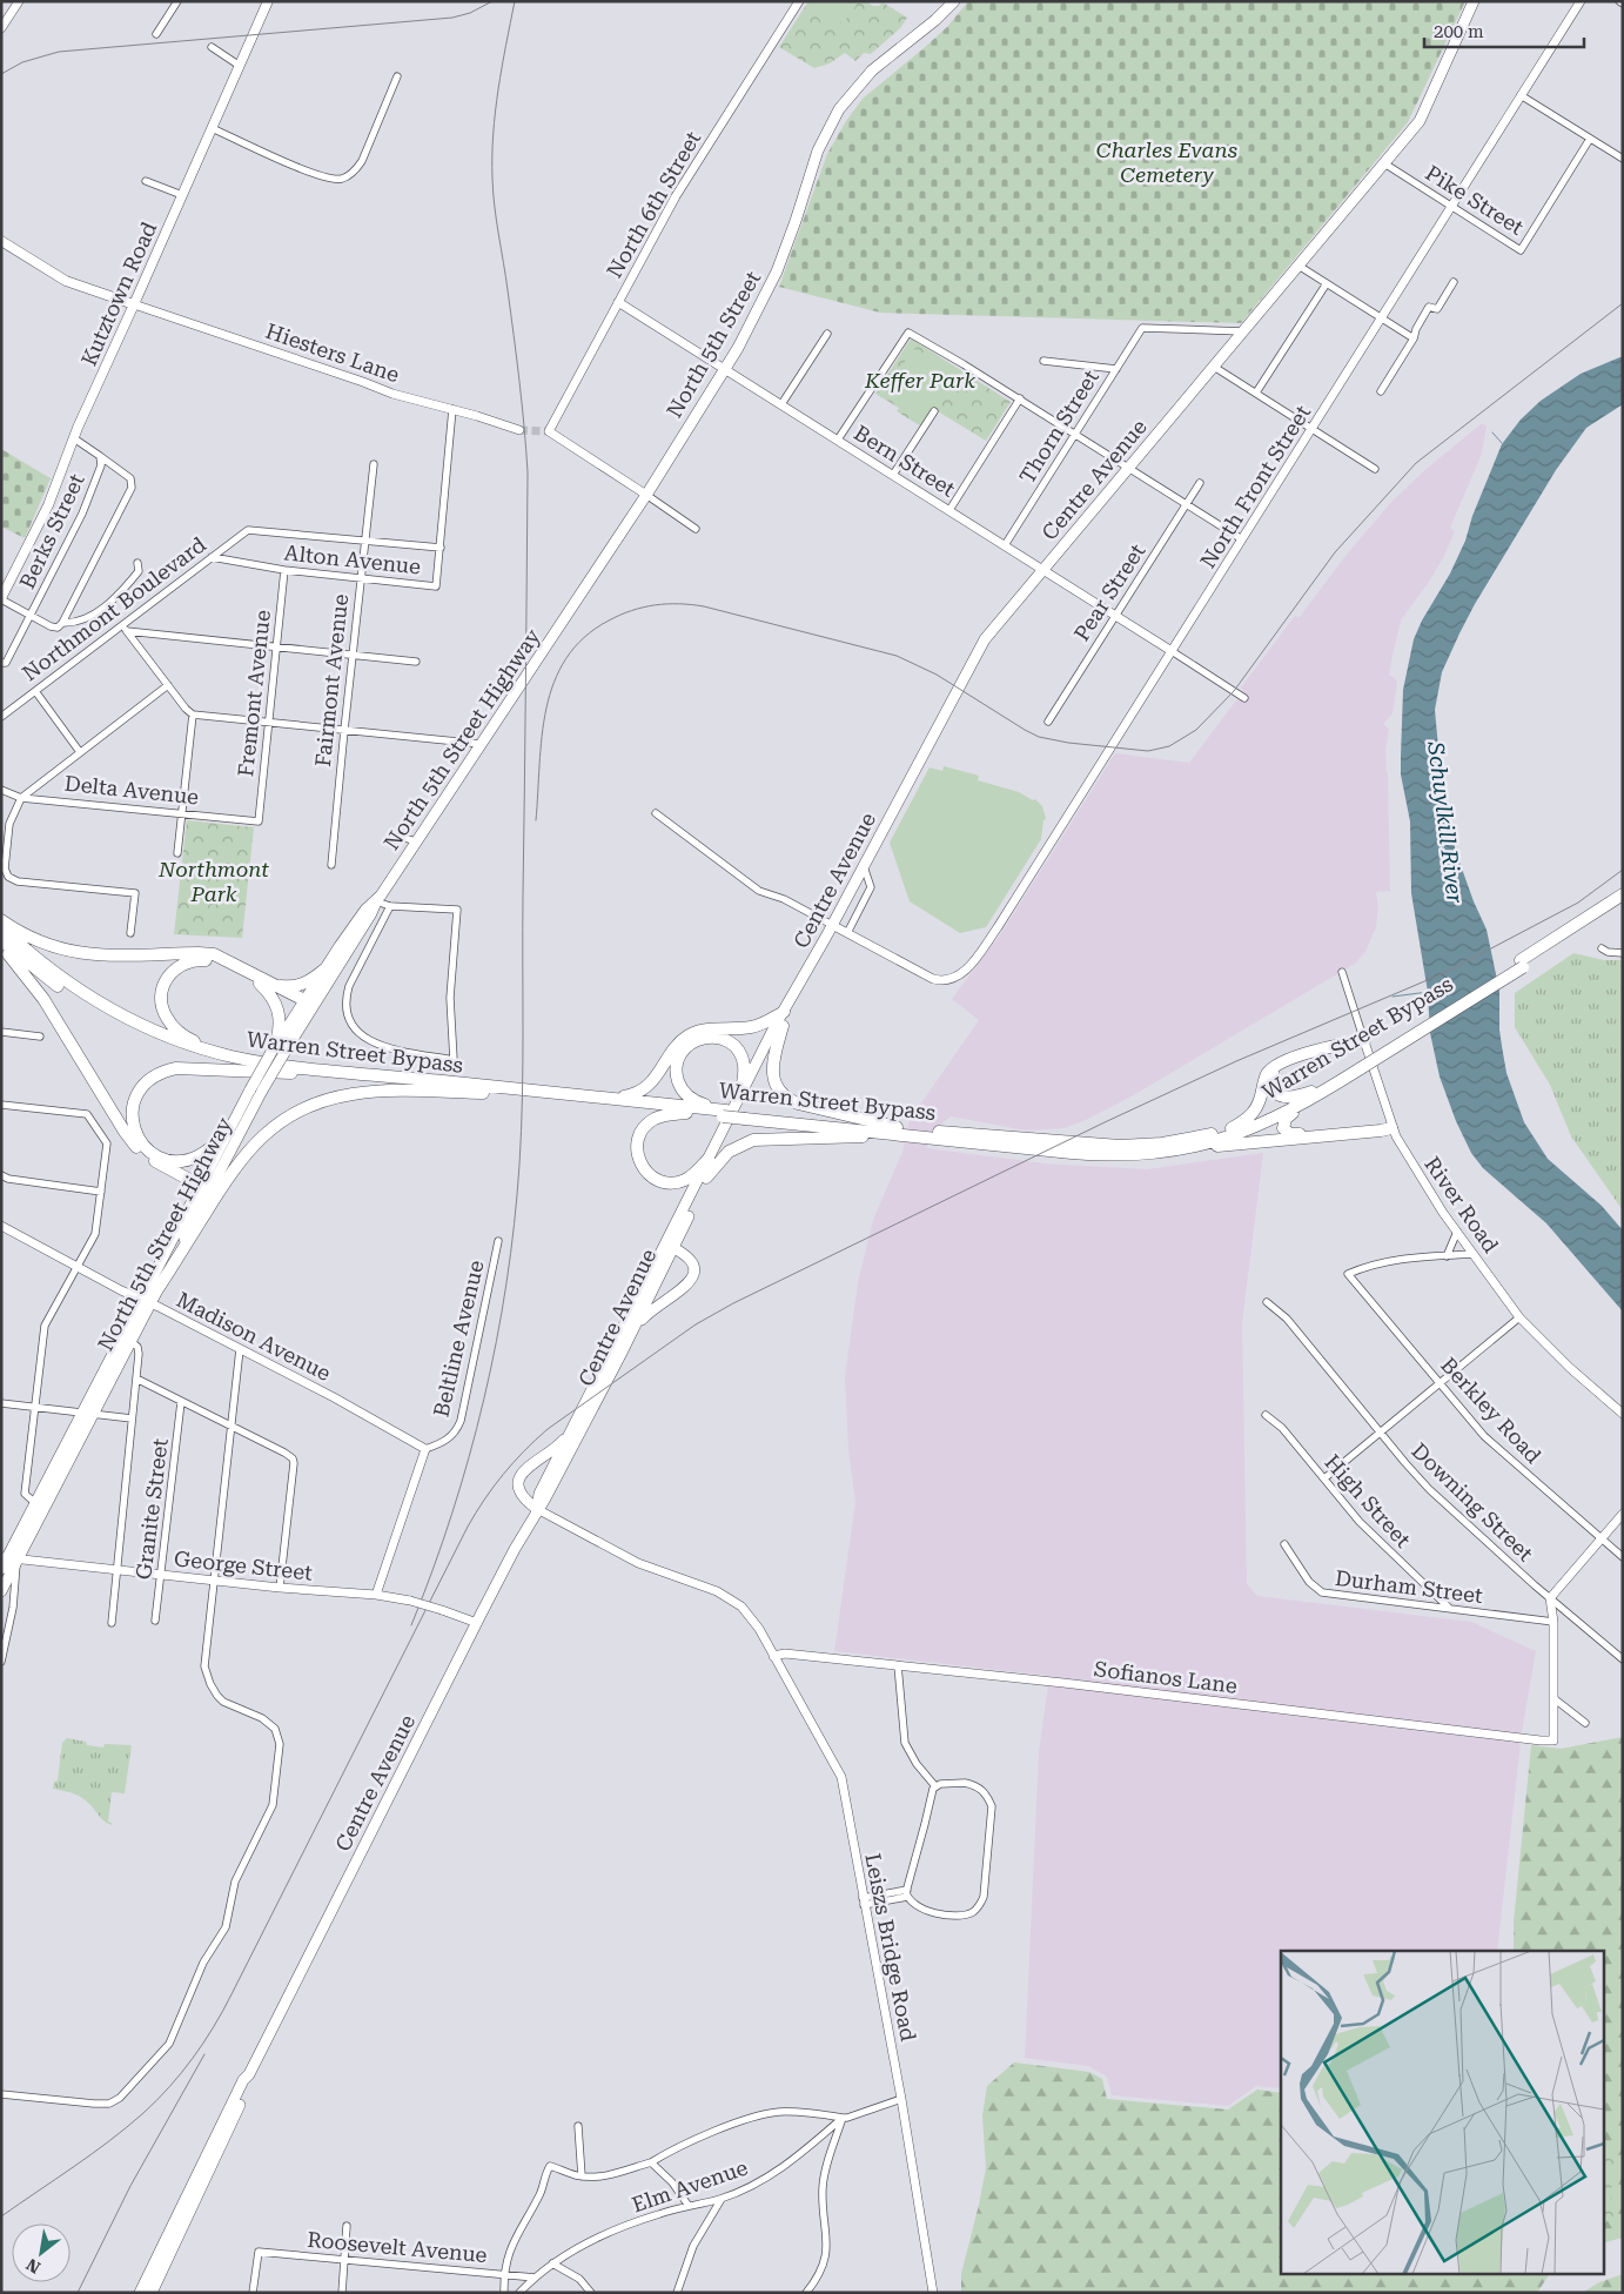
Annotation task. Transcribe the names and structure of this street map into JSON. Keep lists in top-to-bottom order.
{
  "streets": {
    "highway": ["Warren Street Bypass"],
    "main road": [
      "Kutztown Road",
      "North 5th Street",
      "Centre Avenue",
      "North 5th Street Highway"
    ],
    "street": [
      "Pike Street",
      "North 6th Street",
      "Hiesters Lane",
      "Thorn Street",
      "Bern Street",
      "North Front Street",
      "Berks Street",
      "Alton Avenue",
      "Pear Street",
      "Northmont Boulevard",
      "Fairmont Avenue",
      "Fremont Avenue",
      "Delta Avenue",
      "River Road",
      "Madison Avenue",
      "Beltline Avenue",
      "Berkley Road",
      "High Street",
      "Downing Street",
      "Granite Street",
      "George Street",
      "Durham Street",
      "Sofianos Lane",
      "Leiszs Bridge Road",
      "Elm Avenue",
      "Roosevelt Avenue"
    ]
  },
  "crossings": [
    ["Pike Street", "Centre Avenue"],
    ["Pike Street", "North Front Street"],
    ["North 6th Street", "North 5th Street"],
    ["North 6th Street", "Bern Street"],
    ["Kutztown Road", "Hiesters Lane"],
    ["Kutztown Road", "Berks Street"],
    ["North 5th Street", "Bern Street"],
    ["North 5th Street", "North 5th Street Highway"],
    ["Thorn Street", "Bern Street"],
    ["Thorn Street", "Centre Avenue"],
    ["Bern Street", "Centre Avenue"],
    ["Bern Street", "North Front Street"],
    ["Bern Street", "Pear Street"],
    ["Centre Avenue", "George Street"],
    ["Centre Avenue", "Leiszs Bridge Road"],
    ["Alton Avenue", "Northmont Boulevard"],
    ["Alton Avenue", "Fairmont Avenue"],
    ["Alton Avenue", "Fremont Avenue"],
    ["Fremont Avenue", "Delta Avenue"],
    ["North 5th Street Highway", "Madison Avenue"],
    ["North 5th Street Highway", "George Street"],
    ["Madison Avenue", "Beltline Avenue"],
    ["High Street", "Durham Street"],
    ["Granite Street", "George Street"],
    ["Sofianos Lane", "Leiszs Bridge Road"],
    ["Leiszs Bridge Road", "Elm Avenue"],
    ["Elm Avenue", "Roosevelt Avenue"]
  ],
  "water": ["Schuylkill River"],
  "parks": ["Charles Evans Cemetery", "Keffer Park", "Northmont Park"],
  "scale_bar": "200 m",
  "north": "bottom left"
}
